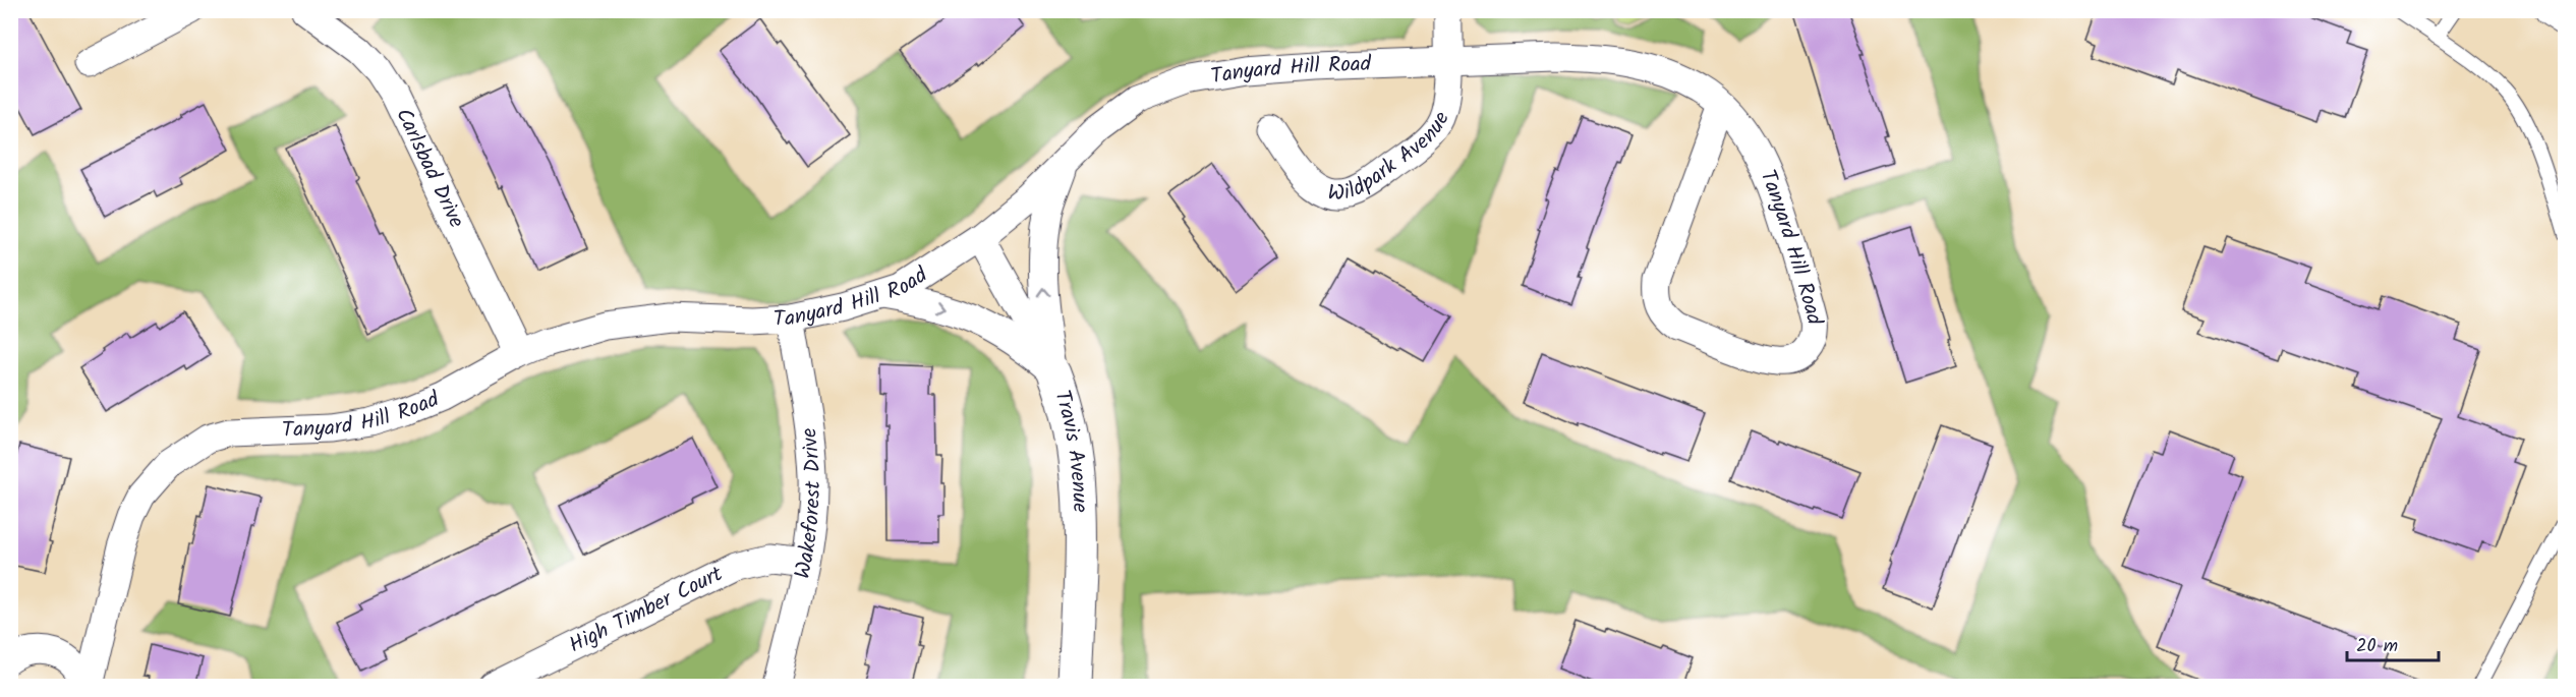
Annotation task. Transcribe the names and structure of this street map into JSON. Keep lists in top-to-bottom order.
{
  "streets": {
    "street": [
      "Tanyard Hill Road",
      "Wildpark Avenue",
      "Carlsbad Drive",
      "Travis Avenue",
      "Wakeforest Drive",
      "High Timber Court"
    ]
  },
  "crossings": [
    ["Tanyard Hill Road", "Wildpark Avenue"],
    ["Tanyard Hill Road", "Carlsbad Drive"],
    ["Tanyard Hill Road", "Travis Avenue"],
    ["Tanyard Hill Road", "Wakeforest Drive"],
    ["Wakeforest Drive", "High Timber Court"]
  ],
  "scale_bar": "20 m"
}
